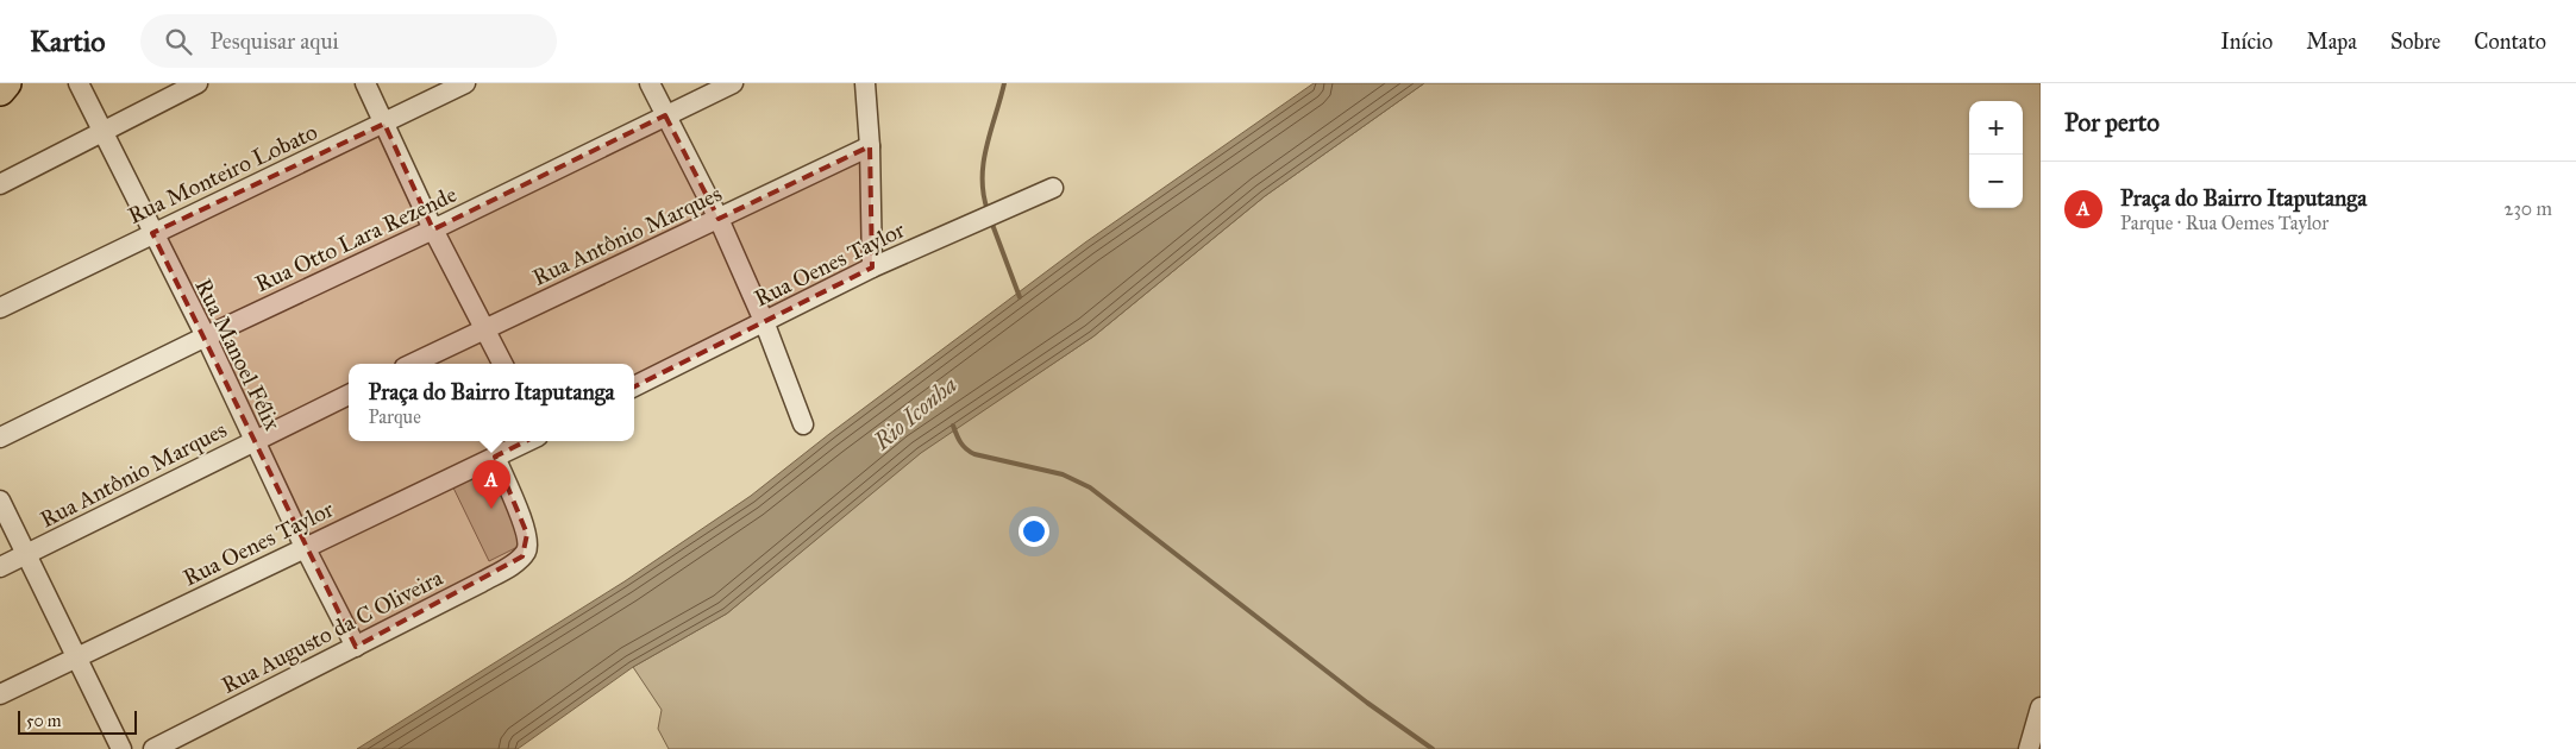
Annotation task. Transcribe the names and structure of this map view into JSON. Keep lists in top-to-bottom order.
{
  "streets": {
    "street": [
      "Rua Monteiro Lobato",
      "Rua Antônio Marques",
      "Rua Otto Lara Rezende",
      "Rua Oenes Taylor",
      "Rua Manoel Félix",
      "Rua Augusto da C Oliveira"
    ]
  },
  "crossings": [
    ["Rua Monteiro Lobato", "Rua Manoel Félix"],
    ["Rua Antônio Marques", "Rua Manoel Félix"],
    ["Rua Otto Lara Rezende", "Rua Manoel Félix"],
    ["Rua Oenes Taylor", "Rua Manoel Félix"],
    ["Rua Oenes Taylor", "Rua Augusto da C Oliveira"],
    ["Rua Manoel Félix", "Rua Augusto da C Oliveira"]
  ],
  "water": ["Rio Iconha"],
  "scale_bar": "50 m",
  "page": {
    "header": "Kartio",
    "search": "Pesquisar aqui",
    "nav": [
      "Início",
      "Mapa",
      "Sobre",
      "Contato"
    ],
    "heading": "Por perto",
    "map_buttons": ["+", "−"],
    "list": [
      {
        "mark": "A",
        "name": "Praça do Bairro Itaputanga",
        "note": "Parque · Rua Oemes Taylor",
        "value": "230 m"
      }
    ],
    "popup": ["Praça do Bairro Itaputanga", "Parque"],
    "pins": "A",
    "scale": "50 m"
  }
}
